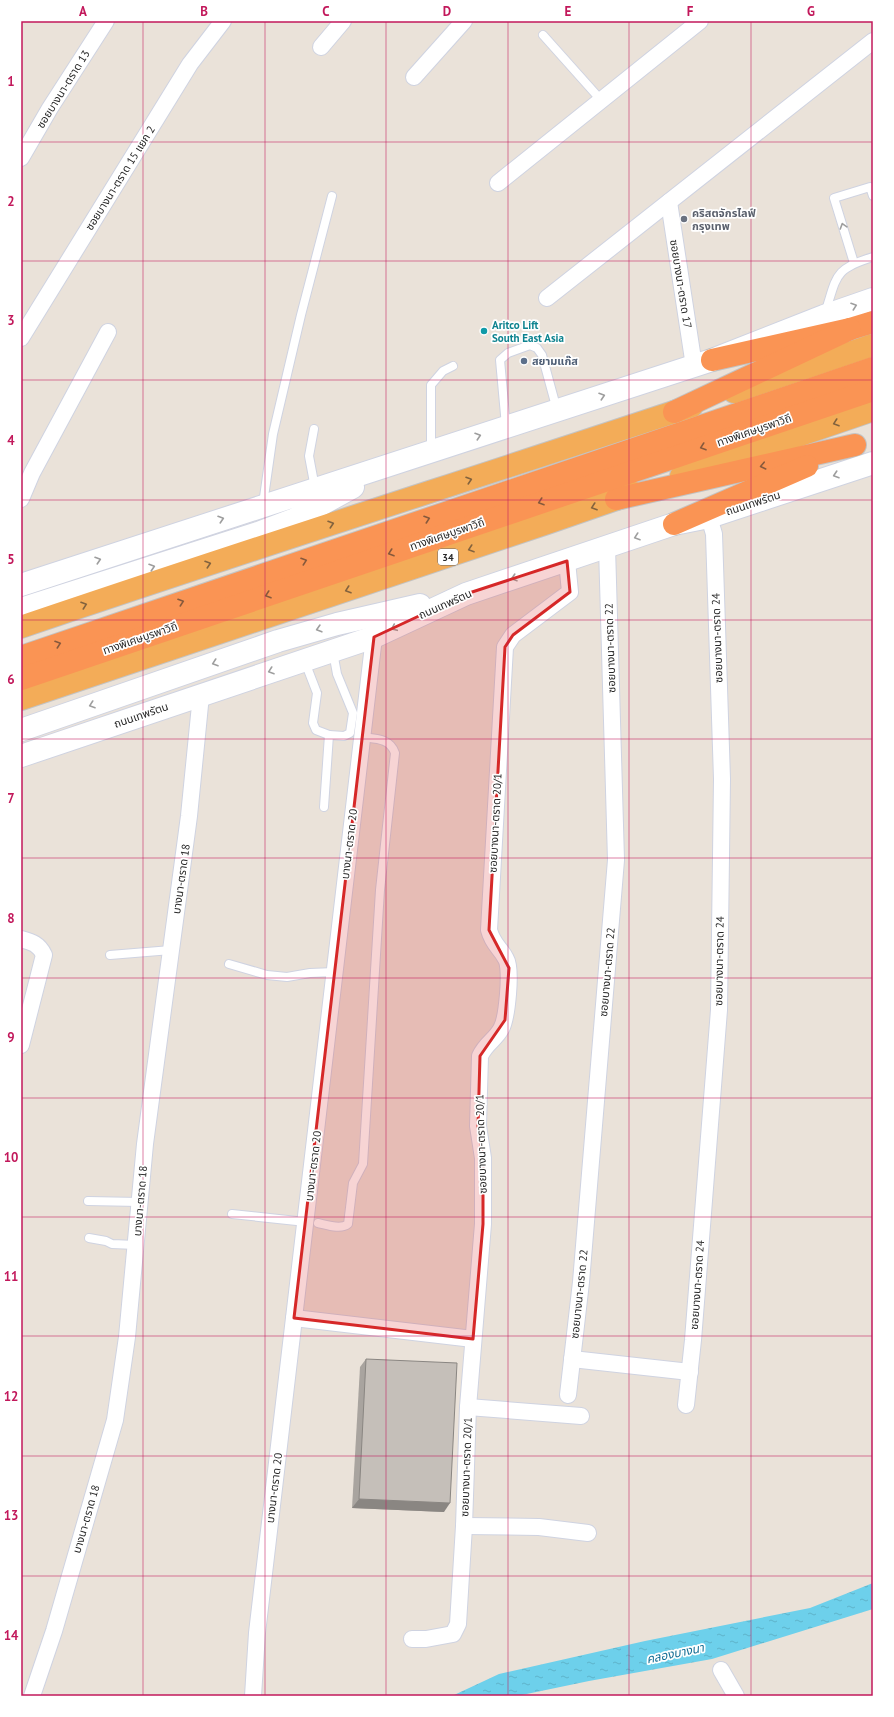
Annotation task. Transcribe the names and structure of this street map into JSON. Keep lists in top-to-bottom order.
{
  "streets": {
    "highway": ["ทางพิเศษบูรพาวิถี", "34"],
    "main road": ["ถนนเทพรัตน"],
    "street": [
      "ซอยบางนา-ตราด 13",
      "ซอยบางนา-ตราด 15 แยก 2",
      "ซอยบางนา-ตราด 17",
      "ซอยบางนา-ตราด 24",
      "ซอยบางนา-ตราด 22",
      "ซอยบางนา-ตราด 20/1",
      "บางนา-ตราด 20",
      "บางนา-ตราด 18"
    ]
  },
  "crossings": [
    ["ถนนเทพรัตน", "ซอยบางนา-ตราด 24"],
    ["ถนนเทพรัตน", "ซอยบางนา-ตราด 22"],
    ["ถนนเทพรัตน", "ซอยบางนา-ตราด 20/1"],
    ["ถนนเทพรัตน", "บางนา-ตราด 20"],
    ["ถนนเทพรัตน", "บางนา-ตราด 18"]
  ],
  "water": ["คลองบางนา"],
  "places": ["คริสตจักรไลฟ์ กรุงเทพ", "Aritco Lift South East Asia", "สยามแก๊ส"],
  "grid": {
    "columns": [
      "A",
      "B",
      "C",
      "D",
      "E",
      "F",
      "G"
    ],
    "rows": [
      "1",
      "2",
      "3",
      "4",
      "5",
      "6",
      "7",
      "8",
      "9",
      "10",
      "11",
      "12",
      "13",
      "14"
    ]
  }
}
